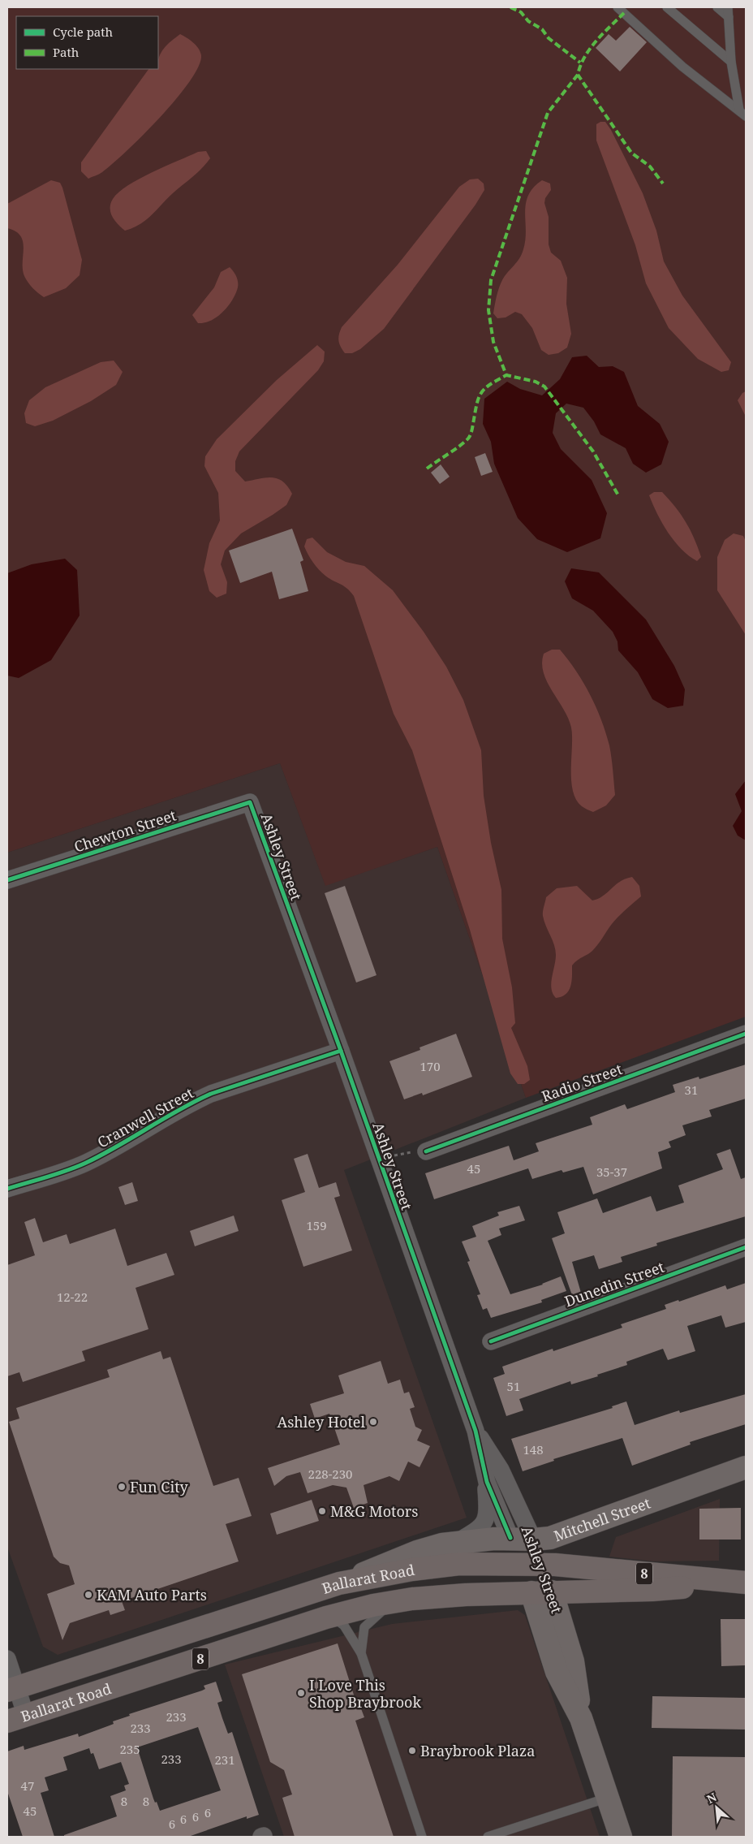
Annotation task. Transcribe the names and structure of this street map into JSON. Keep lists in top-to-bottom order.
{
  "streets": {
    "highway": ["Ashley Street", "8", "Ballarat Road"],
    "main road": ["Mitchell Street"],
    "street": [
      "Chewton Street",
      "Radio Street",
      "Cranwell Street",
      "Dunedin Street"
    ]
  },
  "crossings": [
    ["Chewton Street", "Ashley Street"],
    ["Ashley Street", "Cranwell Street"],
    ["Ashley Street", "Mitchell Street"],
    ["Ashley Street", "Ballarat Road"],
    ["Mitchell Street", "Ballarat Road"]
  ],
  "places": [
    "Ashley Hotel",
    "Fun City",
    "M&G Motors",
    "KAM Auto Parts",
    "I Love This Shop Braybrook",
    "Braybrook Plaza"
  ],
  "house_numbers": [
    "170",
    "31",
    "45",
    "35-37",
    "159",
    "12-22",
    "51",
    "148",
    "228-230",
    "233",
    "233",
    "235",
    "233",
    "231",
    "47",
    "8",
    "8",
    "45",
    "6",
    "6",
    "6",
    "6"
  ],
  "legend": ["Cycle path", "Path"],
  "north": "top left"
}
